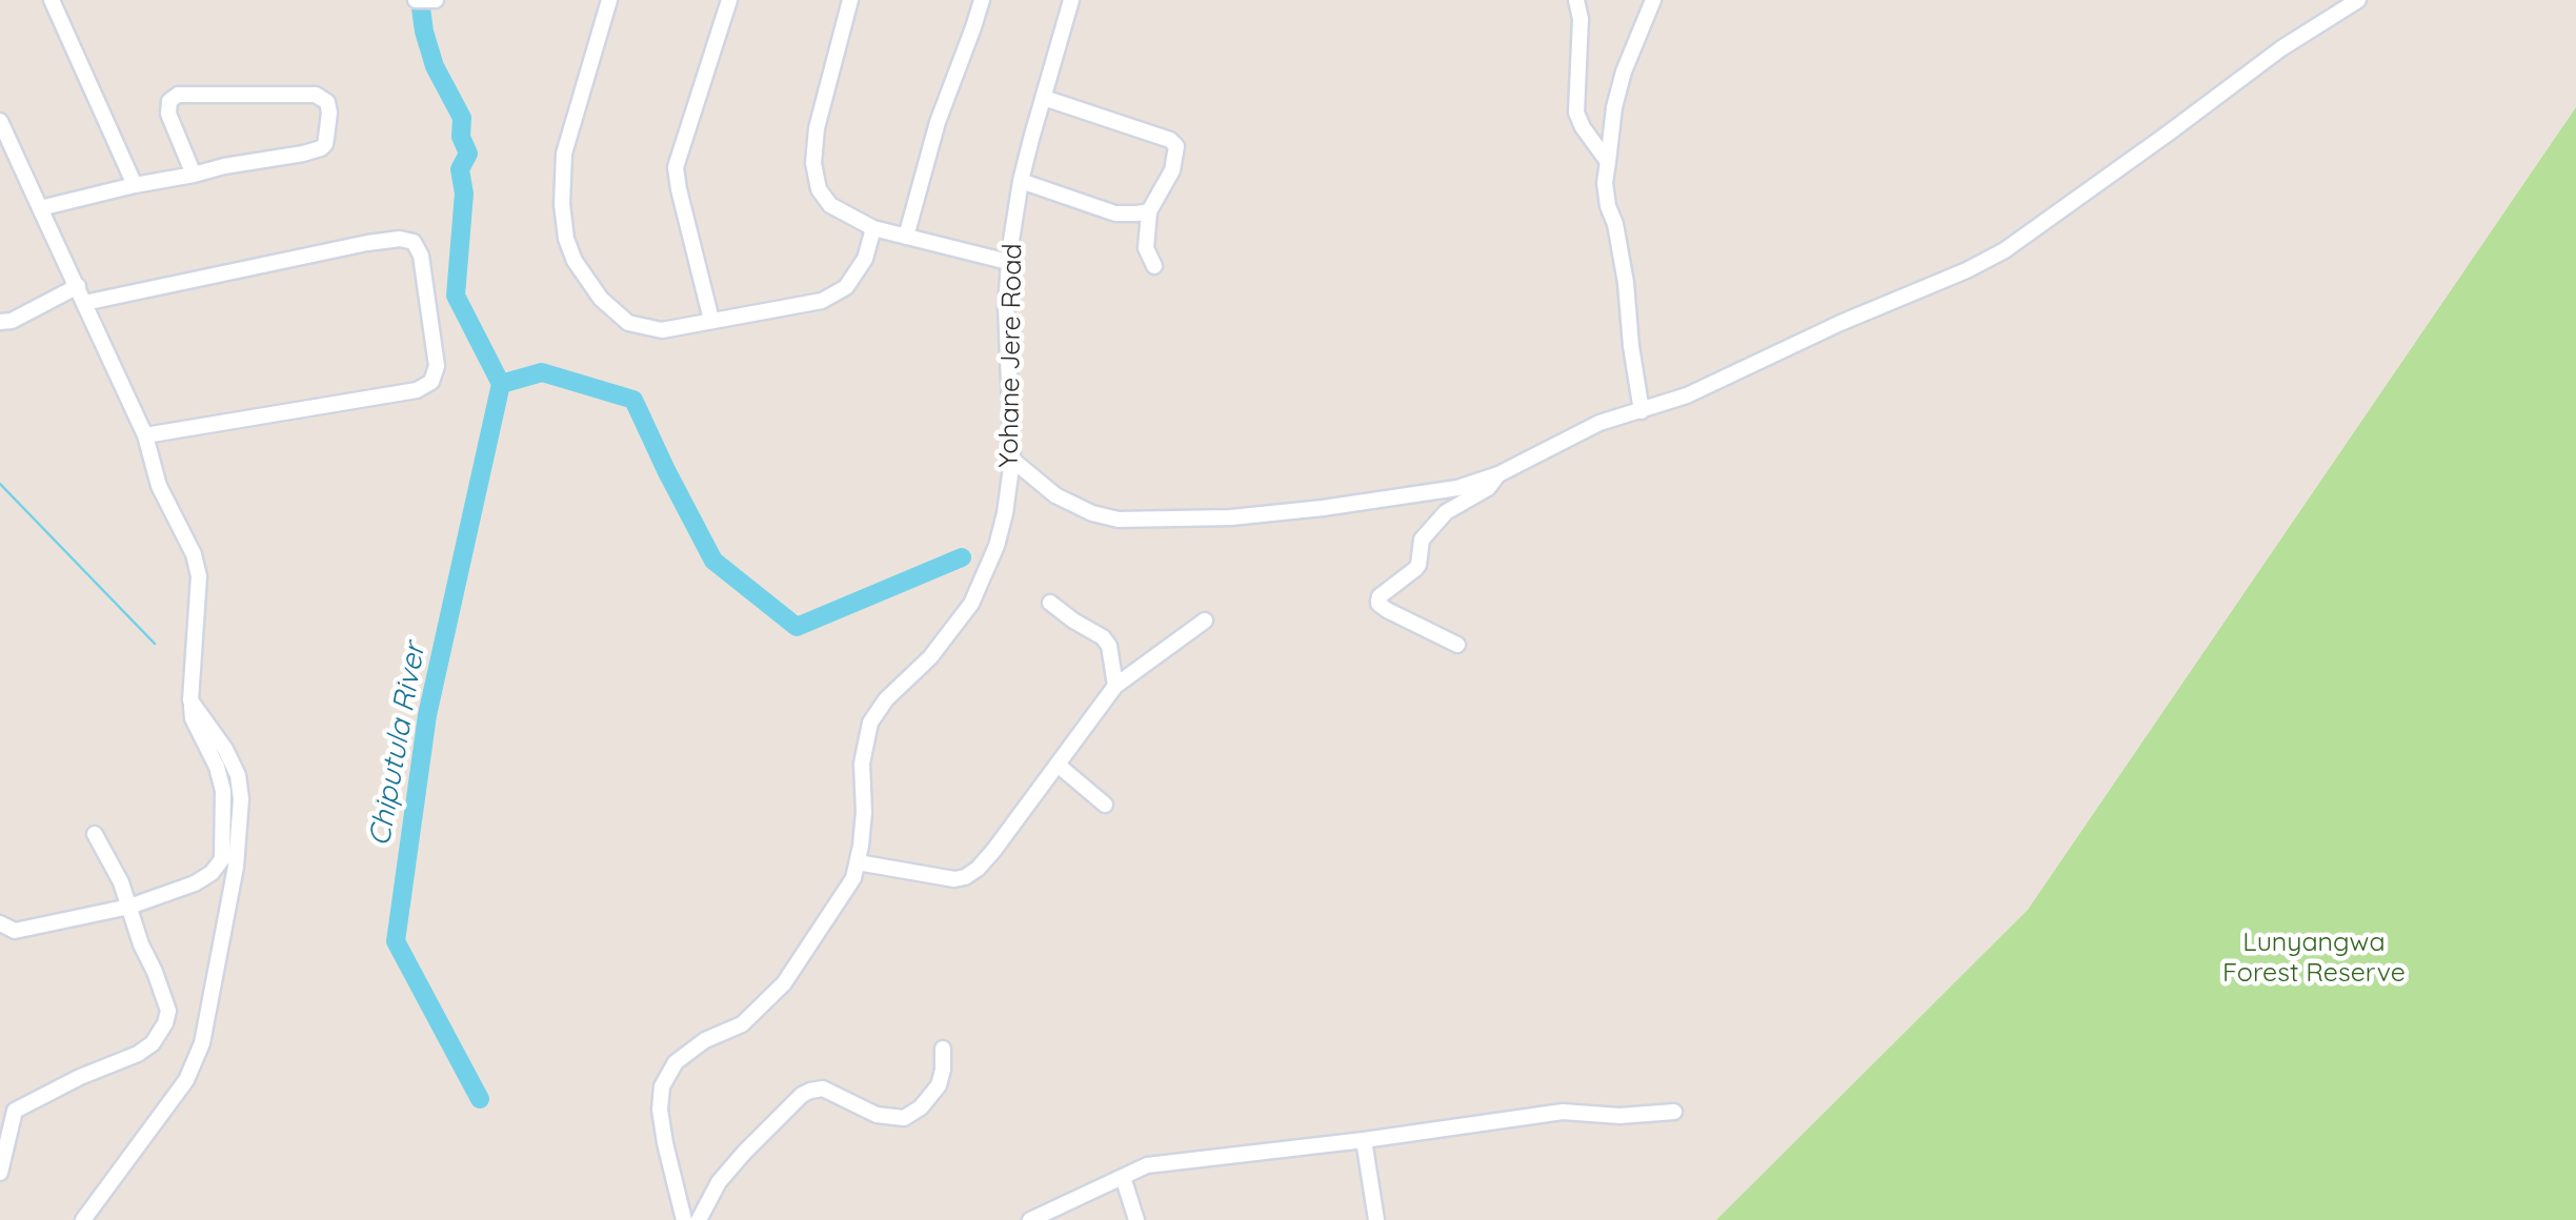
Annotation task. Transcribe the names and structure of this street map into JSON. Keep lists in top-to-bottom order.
{
  "streets": {
    "street": ["Yohane Jere Road"]
  },
  "water": ["Chiputula River"],
  "parks": ["Lunyangwa Forest Reserve"]
}
